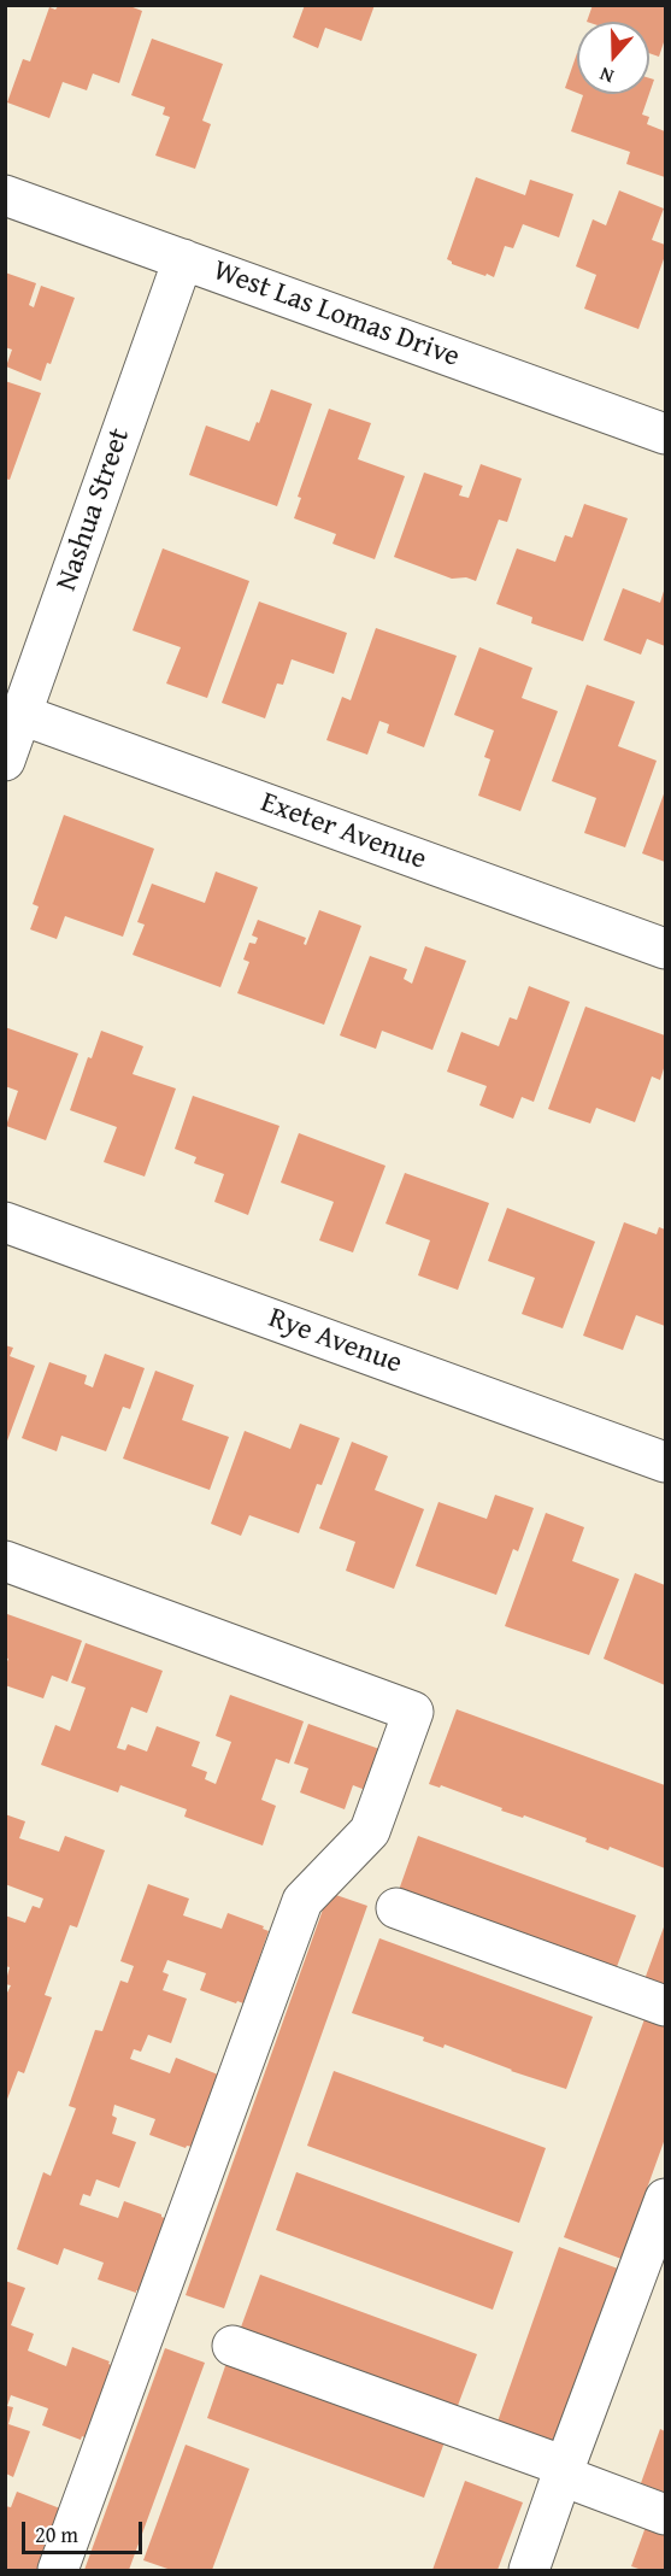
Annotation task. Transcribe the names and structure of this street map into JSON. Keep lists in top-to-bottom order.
{
  "streets": {
    "street": [
      "West Las Lomas Drive",
      "Nashua Street",
      "Exeter Avenue",
      "Rye Avenue"
    ]
  },
  "crossings": [
    ["West Las Lomas Drive", "Nashua Street"],
    ["Nashua Street", "Exeter Avenue"]
  ],
  "scale_bar": "20 m",
  "north": "bottom"
}
